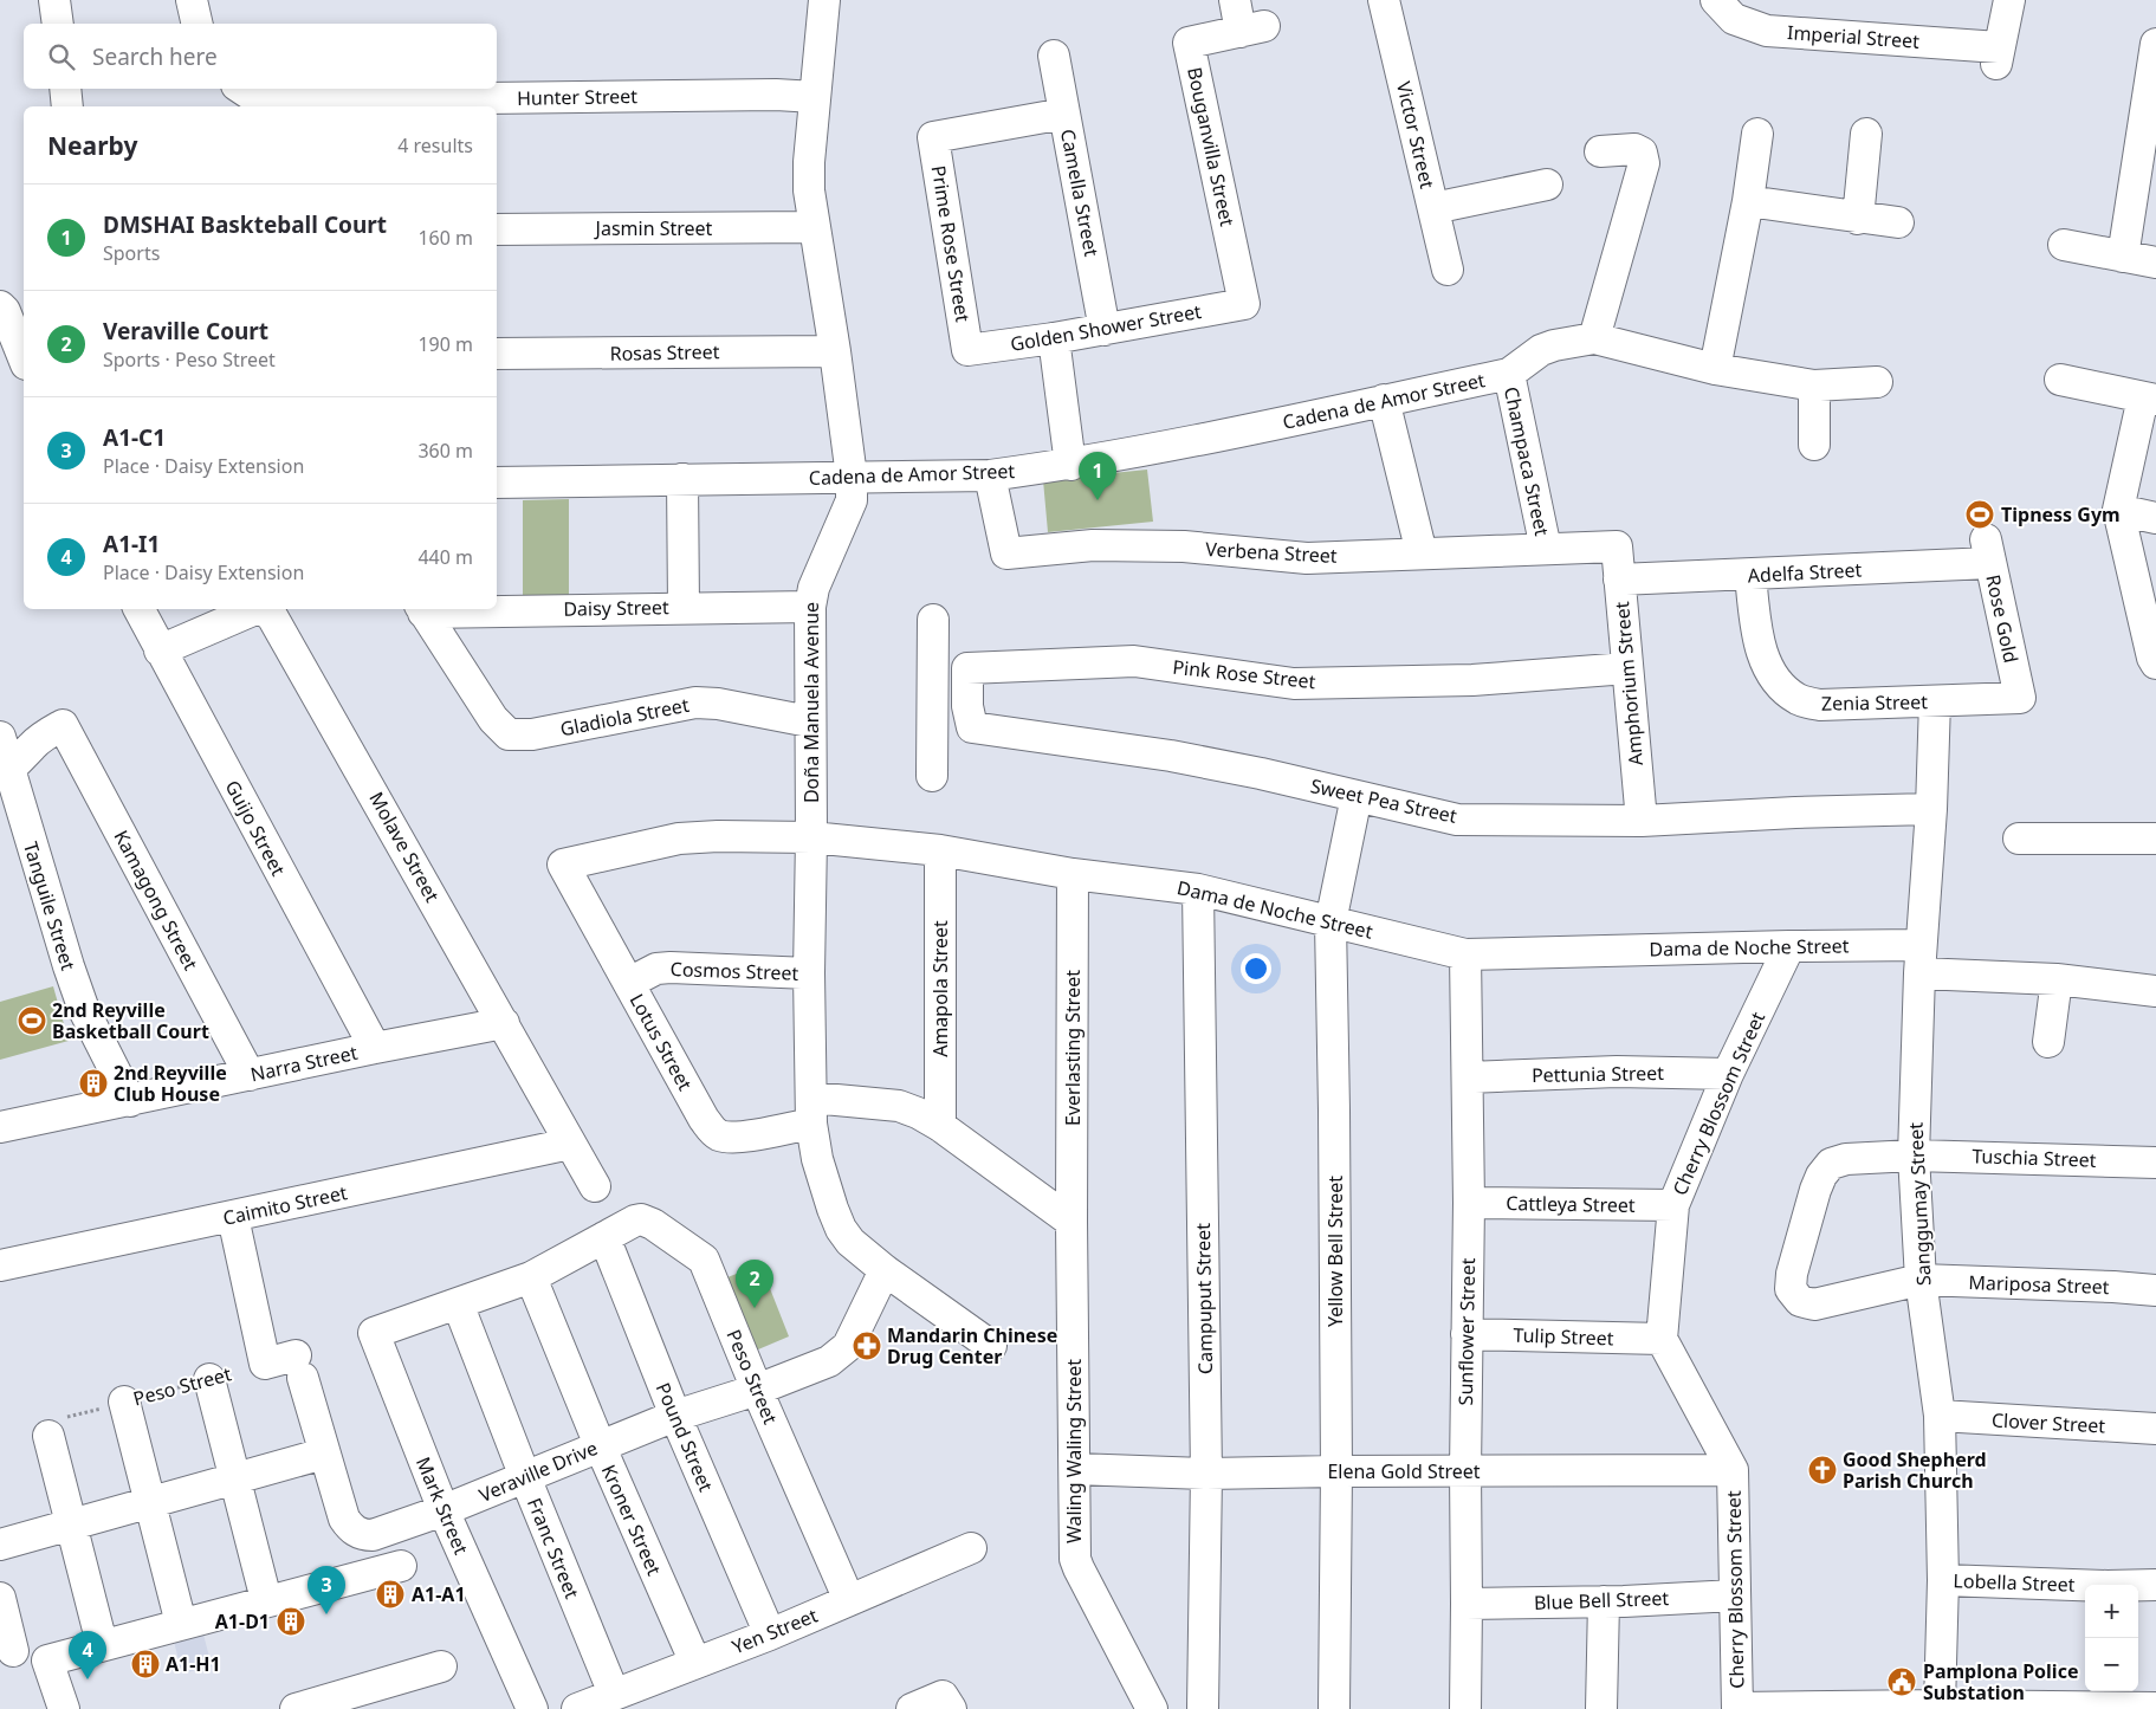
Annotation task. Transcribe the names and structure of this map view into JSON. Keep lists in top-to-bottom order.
{
  "streets": {
    "street": [
      "Imperial Street",
      "Hunter Street",
      "Victor Street",
      "Bouganvilla Street",
      "Camella Street",
      "Jasmin Street",
      "Prime Rose Street",
      "Golden Shower Street",
      "Rosas Street",
      "Cadena de Amor Street",
      "Champaca Street",
      "Verbena Street",
      "Adelfa Street",
      "Daisy Street",
      "Rose Gold",
      "Pink Rose Street",
      "Amphorium Street",
      "Doña Manuela Avenue",
      "Zenia Street",
      "Gladiola Street",
      "Sweet Pea Street",
      "Guijo Street",
      "Molave Street",
      "Kamagong Street",
      "Tanguile Street",
      "Dama de Noche Street",
      "Cosmos Street",
      "Amapola Street",
      "Lotus Street",
      "Everlasting Street",
      "Narra Street",
      "Pettunia Street",
      "Cherry Blossom Street",
      "Tuschia Street",
      "Cattleya Street",
      "Sanggumay Street",
      "Caimito Street",
      "Yellow Bell Street",
      "Mariposa Street",
      "Campuput Street",
      "Sunflower Street",
      "Tulip Street",
      "Peso Street",
      "Clover Street",
      "Pound Street",
      "Waling Waling Street",
      "Veraville Drive",
      "Elena Gold Street",
      "Mark Street",
      "Kroner Street",
      "Franc Street",
      "Lobella Street",
      "Blue Bell Street",
      "Yen Street"
    ]
  },
  "crossings": [
    ["Hunter Street", "Doña Manuela Avenue"],
    ["Bouganvilla Street", "Golden Shower Street"],
    ["Camella Street", "Prime Rose Street"],
    ["Camella Street", "Golden Shower Street"],
    ["Jasmin Street", "Doña Manuela Avenue"],
    ["Prime Rose Street", "Golden Shower Street"],
    ["Rosas Street", "Doña Manuela Avenue"],
    ["Cadena de Amor Street", "Champaca Street"],
    ["Cadena de Amor Street", "Verbena Street"],
    ["Cadena de Amor Street", "Doña Manuela Avenue"],
    ["Champaca Street", "Verbena Street"],
    ["Verbena Street", "Amphorium Street"],
    ["Adelfa Street", "Rose Gold"],
    ["Adelfa Street", "Amphorium Street"],
    ["Adelfa Street", "Zenia Street"],
    ["Daisy Street", "Doña Manuela Avenue"],
    ["Rose Gold", "Zenia Street"],
    ["Pink Rose Street", "Amphorium Street"],
    ["Pink Rose Street", "Sweet Pea Street"],
    ["Amphorium Street", "Sweet Pea Street"],
    ["Doña Manuela Avenue", "Gladiola Street"],
    ["Doña Manuela Avenue", "Dama de Noche Street"],
    ["Doña Manuela Avenue", "Cosmos Street"],
    ["Doña Manuela Avenue", "Lotus Street"],
    ["Zenia Street", "Sanggumay Street"],
    ["Sweet Pea Street", "Sanggumay Street"],
    ["Sweet Pea Street", "Yellow Bell Street"],
    ["Guijo Street", "Molave Street"],
    ["Guijo Street", "Narra Street"],
    ["Molave Street", "Narra Street"],
    ["Molave Street", "Caimito Street"],
    ["Kamagong Street", "Tanguile Street"],
    ["Kamagong Street", "Narra Street"],
    ["Tanguile Street", "Narra Street"],
    ["Dama de Noche Street", "Amapola Street"],
    ["Dama de Noche Street", "Lotus Street"],
    ["Dama de Noche Street", "Everlasting Street"],
    ["Dama de Noche Street", "Cherry Blossom Street"],
    ["Dama de Noche Street", "Sanggumay Street"],
    ["Dama de Noche Street", "Yellow Bell Street"],
    ["Dama de Noche Street", "Campuput Street"],
    ["Dama de Noche Street", "Sunflower Street"],
    ["Cosmos Street", "Lotus Street"],
    ["Everlasting Street", "Waling Waling Street"],
    ["Pettunia Street", "Cherry Blossom Street"],
    ["Pettunia Street", "Sunflower Street"],
    ["Cherry Blossom Street", "Cattleya Street"],
    ["Cherry Blossom Street", "Tulip Street"],
    ["Cherry Blossom Street", "Elena Gold Street"],
    ["Cherry Blossom Street", "Blue Bell Street"],
    ["Tuschia Street", "Sanggumay Street"],
    ["Tuschia Street", "Mariposa Street"],
    ["Cattleya Street", "Sunflower Street"],
    ["Sanggumay Street", "Mariposa Street"],
    ["Sanggumay Street", "Clover Street"],
    ["Sanggumay Street", "Lobella Street"],
    ["Caimito Street", "Veraville Drive"],
    ["Yellow Bell Street", "Elena Gold Street"],
    ["Campuput Street", "Elena Gold Street"],
    ["Sunflower Street", "Tulip Street"],
    ["Sunflower Street", "Elena Gold Street"],
    ["Sunflower Street", "Blue Bell Street"],
    ["Peso Street", "Pound Street"],
    ["Peso Street", "Veraville Drive"],
    ["Peso Street", "Mark Street"],
    ["Peso Street", "Kroner Street"],
    ["Peso Street", "Franc Street"],
    ["Peso Street", "Yen Street"],
    ["Pound Street", "Veraville Drive"],
    ["Pound Street", "Yen Street"],
    ["Waling Waling Street", "Elena Gold Street"],
    ["Veraville Drive", "Mark Street"],
    ["Veraville Drive", "Kroner Street"],
    ["Veraville Drive", "Franc Street"],
    ["Kroner Street", "Yen Street"],
    ["Franc Street", "Yen Street"]
  ],
  "places": {
    "sports": ["Tipness Gym", "2nd Reyville Basketball Court"],
    "building": [
      "2nd Reyville Club House",
      "A1-A1",
      "A1-D1",
      "A1-H1"
    ],
    "pharmacy": ["Mandarin Chinese Drug Center"],
    "church": ["Good Shepherd Parish Church"],
    "public building": ["Pamplona Police Substation"]
  },
  "page": {
    "search": "Search here",
    "heading": ["Nearby", "4 results"],
    "list": [
      {
        "mark": "1",
        "name": "DMSHAI Baskteball Court",
        "note": "Sports",
        "value": "160 m"
      },
      {
        "mark": "2",
        "name": "Veraville Court",
        "note": "Sports · Peso Street",
        "value": "190 m"
      },
      {
        "mark": "3",
        "name": "A1-C1",
        "note": "Place · Daisy Extension",
        "value": "360 m"
      },
      {
        "mark": "4",
        "name": "A1-I1",
        "note": "Place · Daisy Extension",
        "value": "440 m"
      }
    ],
    "pins": [
      "1",
      "2",
      "3",
      "4"
    ],
    "map_buttons": ["+", "−"]
  }
}
